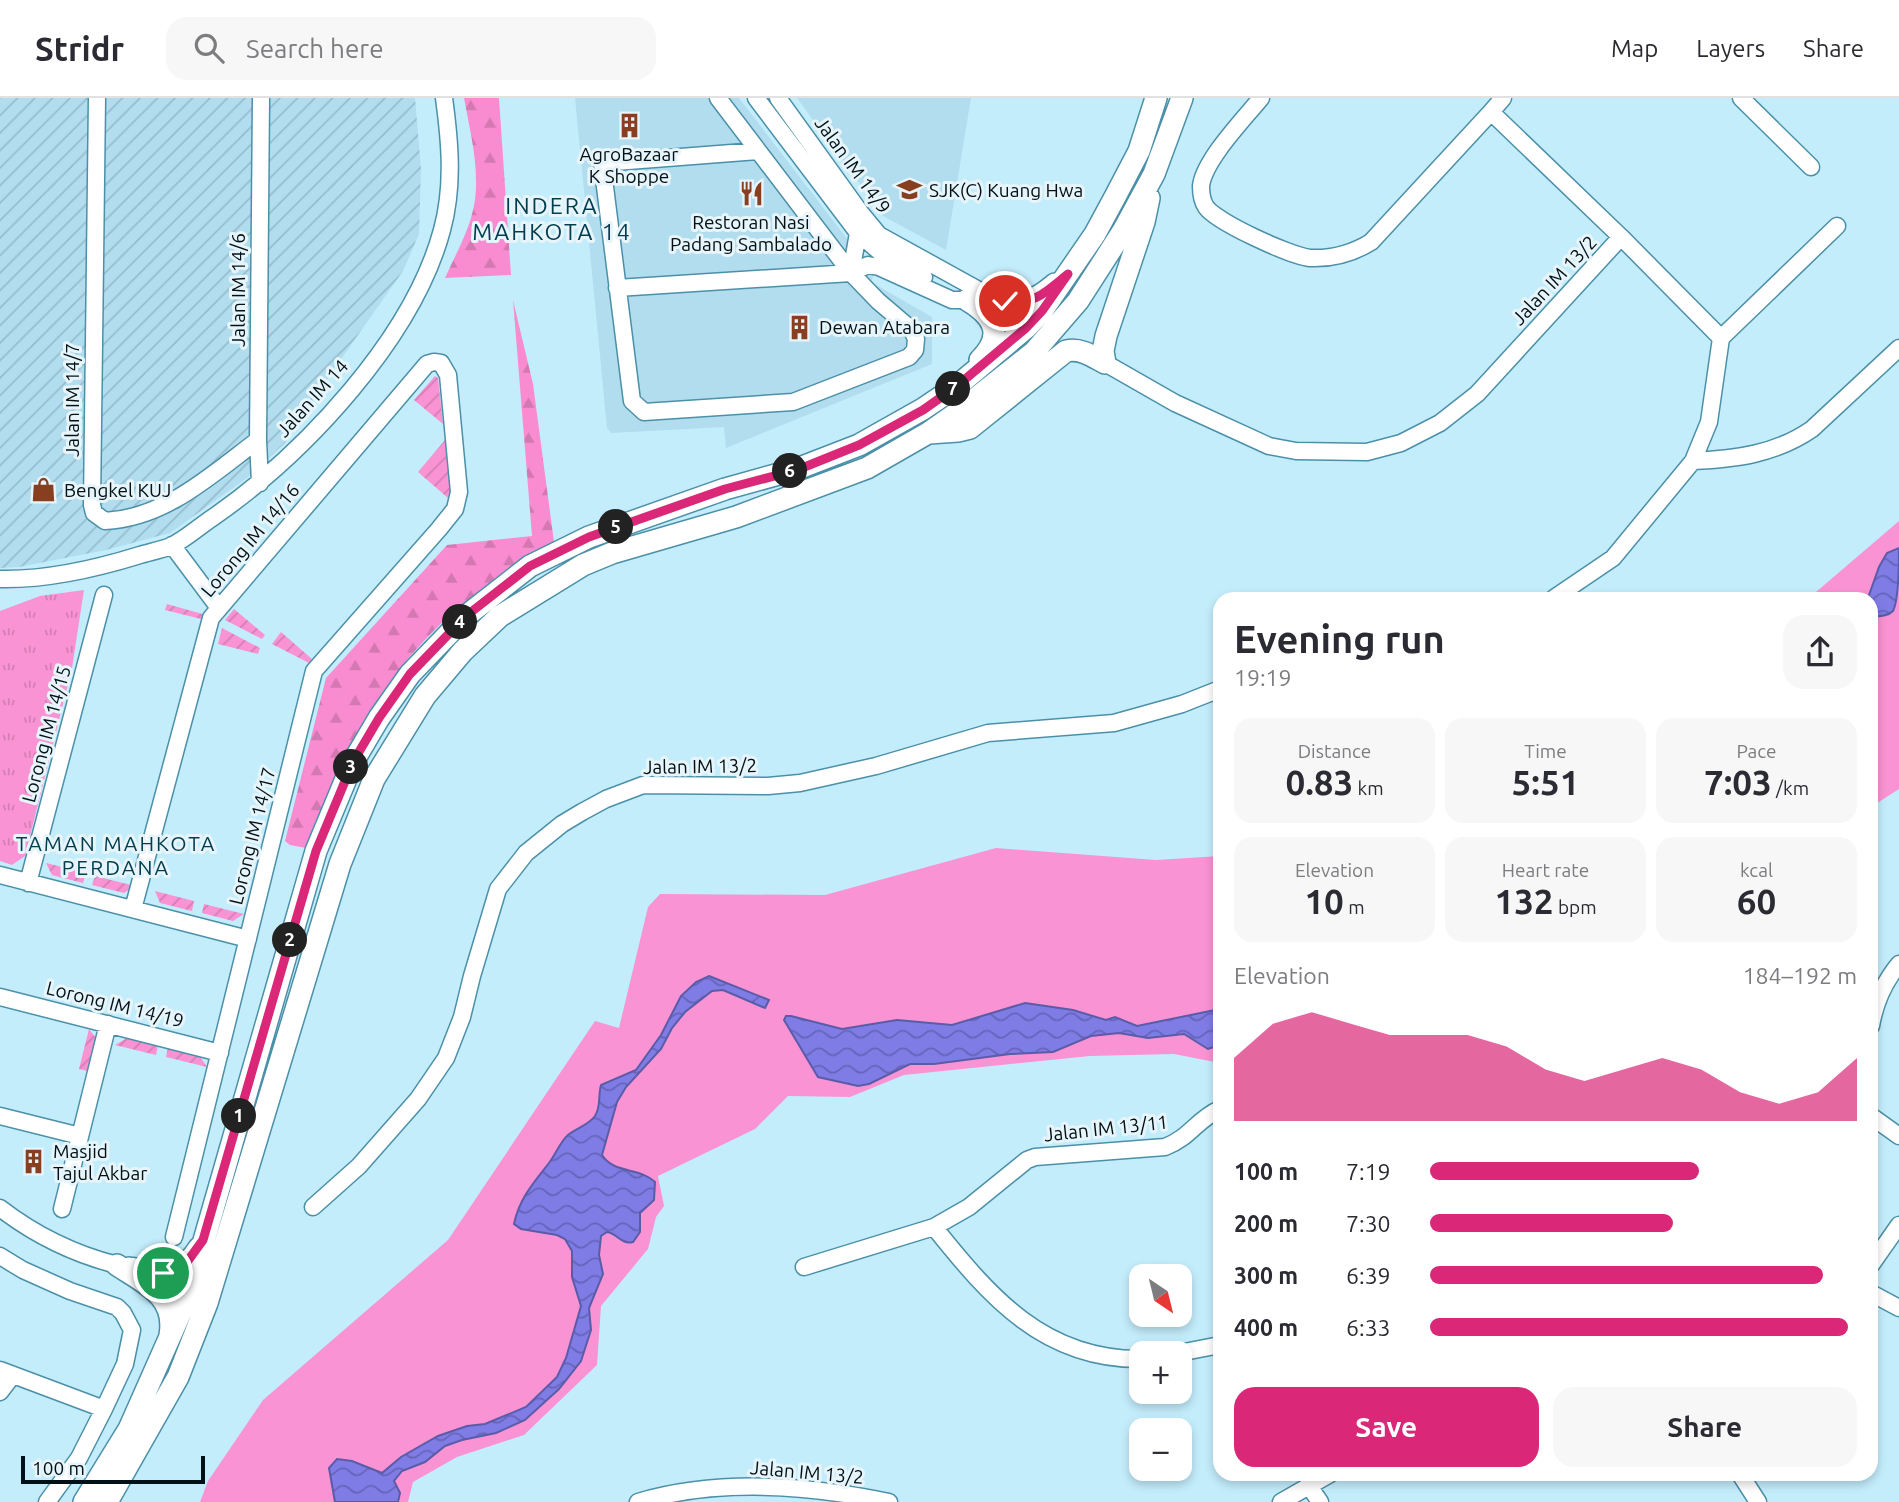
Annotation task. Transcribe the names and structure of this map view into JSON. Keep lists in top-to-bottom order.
{
  "streets": {
    "street": [
      "Jalan IM 14/9",
      "Jalan IM 13/2",
      "Jalan IM 14/6",
      "Jalan IM 14",
      "Jalan IM 14/7",
      "Lorong IM 14/16",
      "Lorong IM 14/15",
      "Lorong IM 14/17",
      "Lorong IM 14/19",
      "Jalan IM 13/11"
    ]
  },
  "crossings": [
    ["Jalan IM 14/6", "Jalan IM 14"],
    ["Jalan IM 14/6", "Jalan IM 14/7"],
    ["Lorong IM 14/16", "Lorong IM 14/17"],
    ["Lorong IM 14/17", "Lorong IM 14/19"]
  ],
  "districts": ["INDERA MAHKOTA 14", "TAMAN MAHKOTA PERDANA"],
  "places": {
    "building": ["AgroBazaar K Shoppe", "Dewan Atabara", "Masjid Tajul Akbar"],
    "school or university": ["SJK(C) Kuang Hwa"],
    "restaurant": ["Restoran Nasi Padang Sambalado"],
    "shop": ["Bengkel KUJ"]
  },
  "scale_bar": "100 m",
  "north": "bottom right",
  "page": {
    "header": "Stridr",
    "search": "Search here",
    "nav": ["Map", "Layers", "Share"],
    "pins": [
      "7",
      "6",
      "5",
      "4",
      "3",
      "2",
      "1"
    ],
    "heading": ["Evening run", "19:19"],
    "stats": [
      ["Distance", "0.83 km"],
      ["Time", "5:51"],
      ["Pace", "7:03 /km"],
      ["Elevation", "10 m"],
      ["Heart rate", "132 bpm"],
      ["kcal", "60"]
    ],
    "chart": ["Elevation", "184–192 m"],
    "list": [
      {
        "name": "100 m",
        "note": "7:19"
      },
      {
        "name": "200 m",
        "note": "7:30"
      },
      {
        "name": "300 m",
        "note": "6:39"
      },
      {
        "name": "400 m",
        "note": "6:33"
      }
    ],
    "map_buttons": ["+", "−"],
    "buttons": ["Save", "Share"],
    "scale": "100 m"
  }
}
